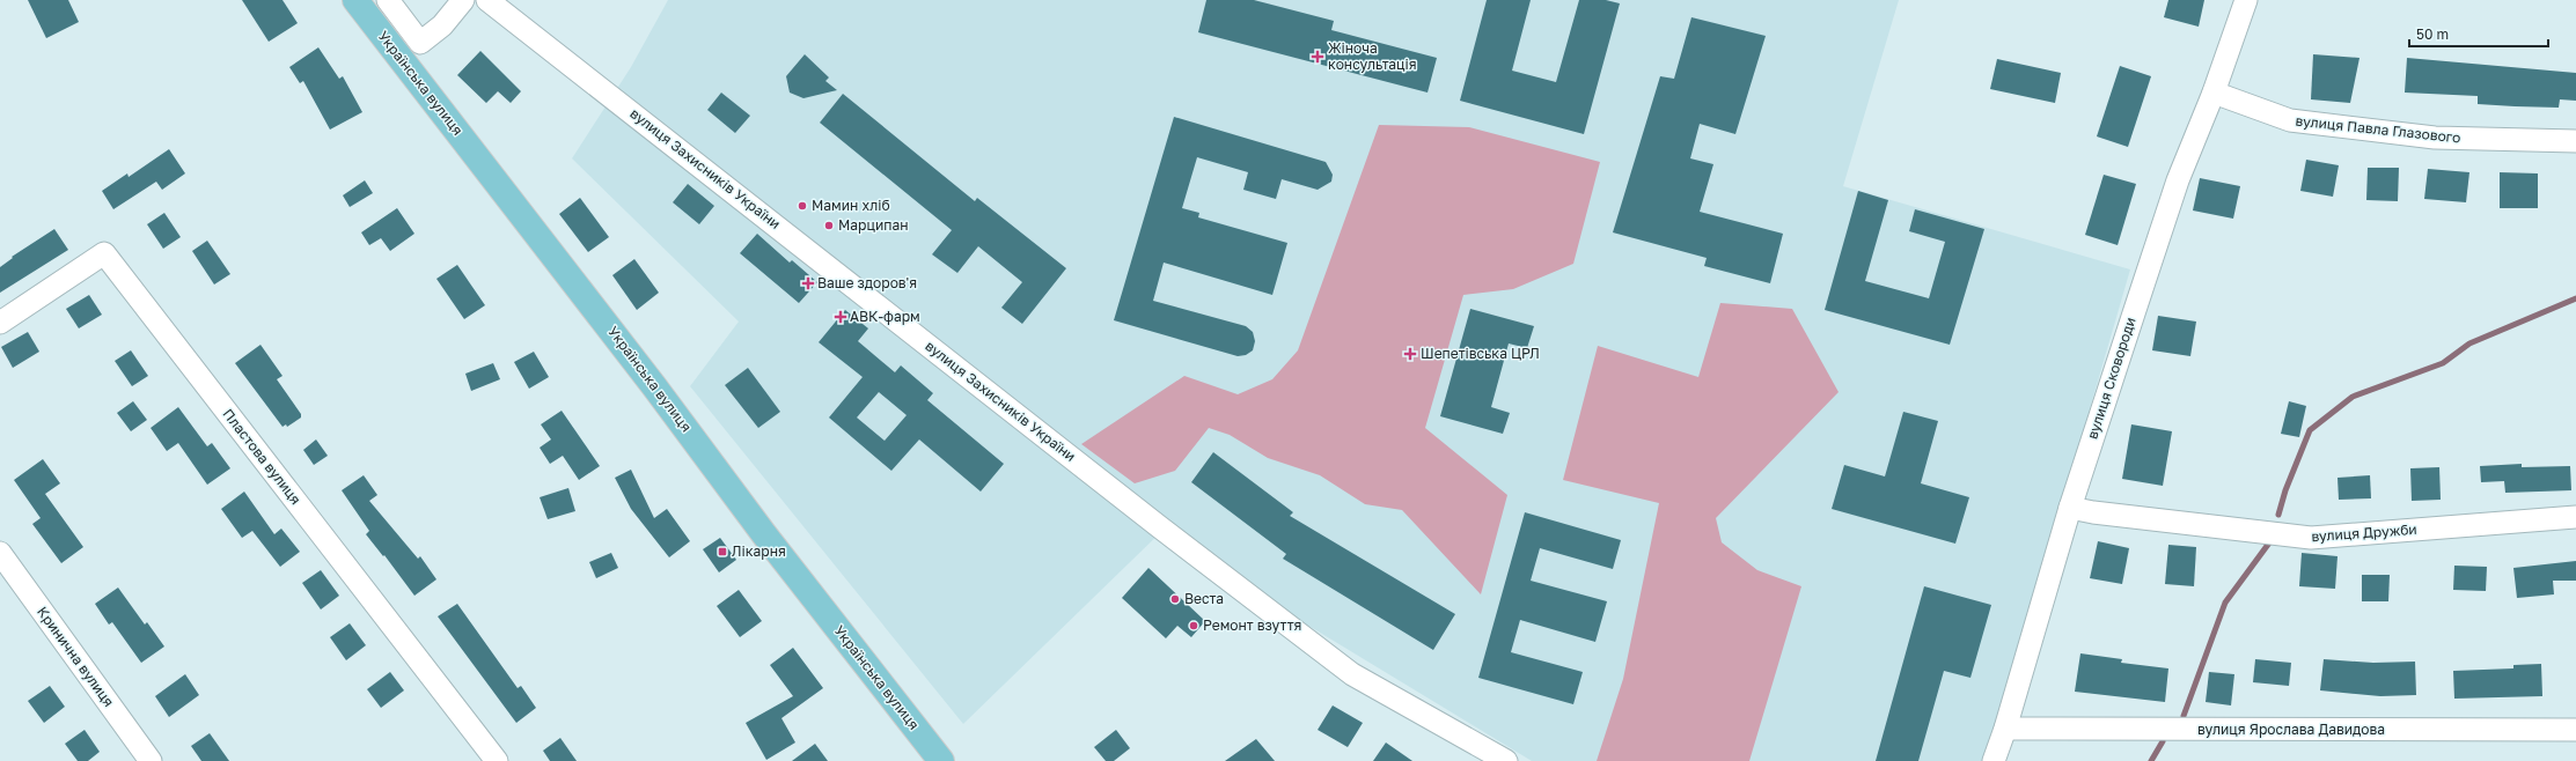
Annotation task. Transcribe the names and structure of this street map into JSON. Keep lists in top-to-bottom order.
{
  "streets": {
    "main road": ["Українська вулиця"],
    "street": [
      "вулиця Павла Глазового",
      "вулиця Захисників України",
      "вулиця Сковороди",
      "Пластова вулиця",
      "вулиця Дружби",
      "Кринична вулиця",
      "вулиця Ярослава Давидова"
    ]
  },
  "crossings": [
    ["вулиця Павла Глазового", "вулиця Сковороди"],
    ["вулиця Сковороди", "вулиця Дружби"],
    ["вулиця Сковороди", "вулиця Ярослава Давидова"]
  ],
  "places": {
    "health": [
      "Жіноча консультація",
      "Ваше здоров'я",
      "АВК-фарм",
      "Шепетівська ЦРЛ"
    ],
    "other": [
      "Мамин хліб",
      "Марципан",
      "Веста",
      "Ремонт взуття"
    ],
    "transit": ["Лікарня"]
  },
  "scale_bar": "50 m"
}
